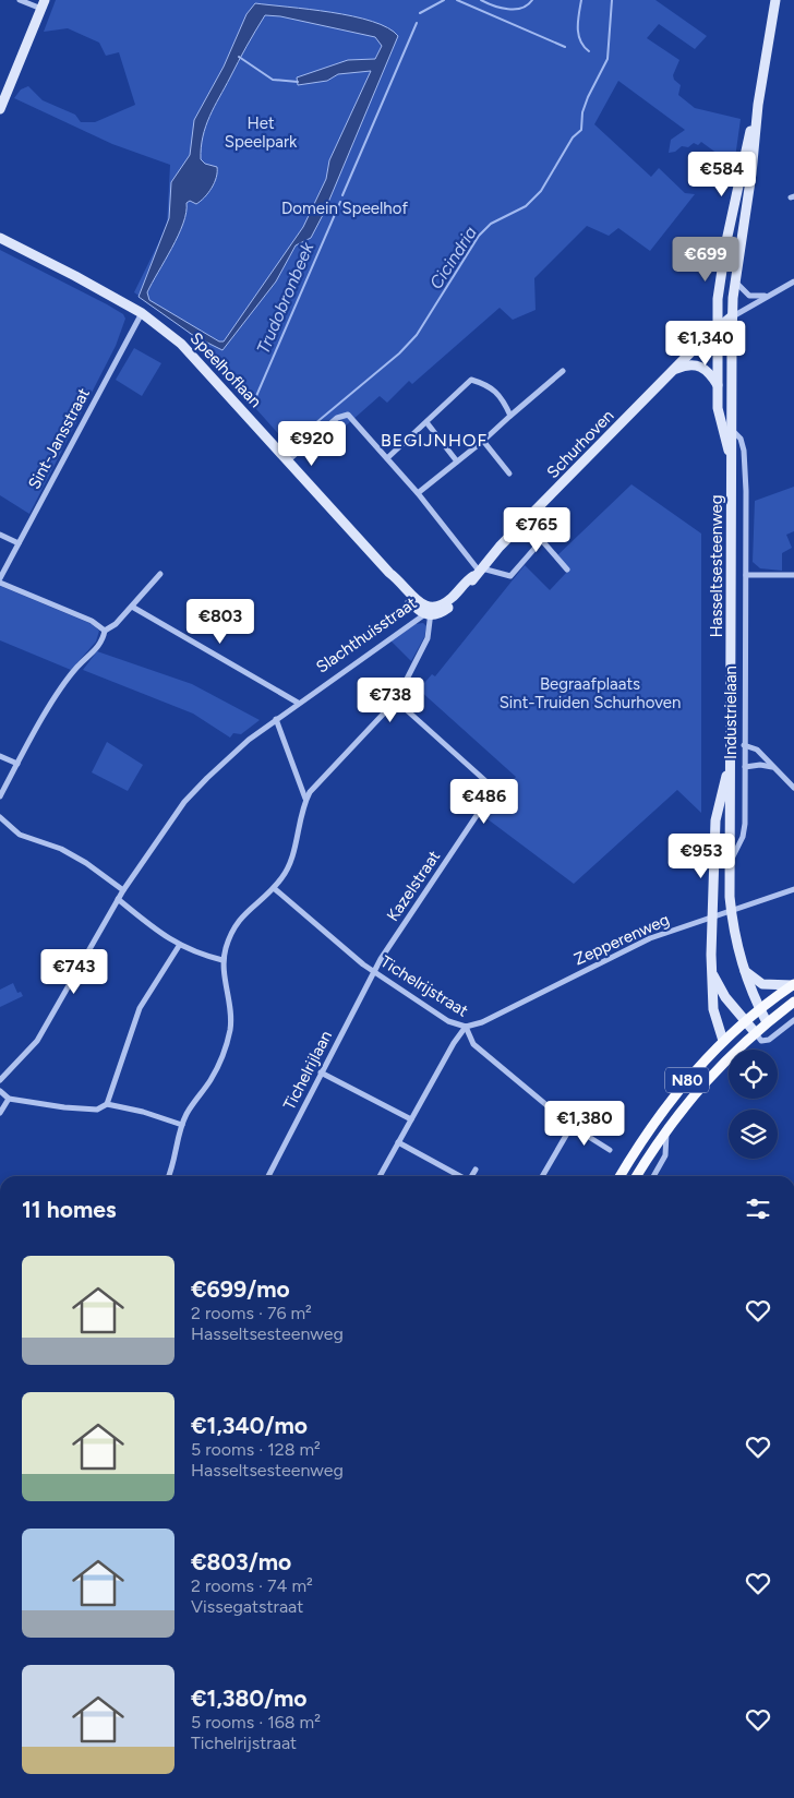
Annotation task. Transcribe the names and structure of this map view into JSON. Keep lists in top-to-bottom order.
{
  "streets": {
    "main road": [
      "Speelhoflaan",
      "Schurhoven",
      "Hasseltsesteenweg",
      "Slachthuisstraat",
      "N80"
    ],
    "street": [
      "Sint-Jansstraat",
      "Industrielaan",
      "Kazelstraat",
      "Zepperenweg",
      "Tichelrijstraat",
      "Tichelrijlaan"
    ]
  },
  "crossings": [
    ["Speelhoflaan", "Sint-Jansstraat"],
    ["Speelhoflaan", "Slachthuisstraat"],
    ["Schurhoven", "Hasseltsesteenweg"],
    ["Schurhoven", "Slachthuisstraat"],
    ["Hasseltsesteenweg", "Industrielaan"],
    ["Hasseltsesteenweg", "Zepperenweg"],
    ["Hasseltsesteenweg", "N80"],
    ["Kazelstraat", "Tichelrijstraat"],
    ["Kazelstraat", "Tichelrijlaan"],
    ["Zepperenweg", "Tichelrijstraat"],
    ["Tichelrijstraat", "Tichelrijlaan"]
  ],
  "districts": ["BEGIJNHOF"],
  "water": ["Cicindria", "Trudobronbeek"],
  "parks": ["Het Speelpark", "Domein Speelhof", "Begraafplaats Sint-Truiden Schurhoven"],
  "page": {
    "price": [
      "€584",
      "€699",
      "€1,340",
      "€920",
      "€765",
      "€803",
      "€738",
      "€486",
      "€953",
      "€743",
      "€1,380"
    ],
    "heading": "11 homes",
    "list": [
      {
        "name": "€699/mo",
        "note": "2 rooms · 76 m² · Hasseltsesteenweg"
      },
      {
        "name": "€1,340/mo",
        "note": "5 rooms · 128 m² · Hasseltsesteenweg"
      },
      {
        "name": "€803/mo",
        "note": "2 rooms · 74 m² · Vissegatstraat"
      },
      {
        "name": "€1,380/mo",
        "note": "5 rooms · 168 m² · Tichelrijstraat"
      }
    ]
  }
}
